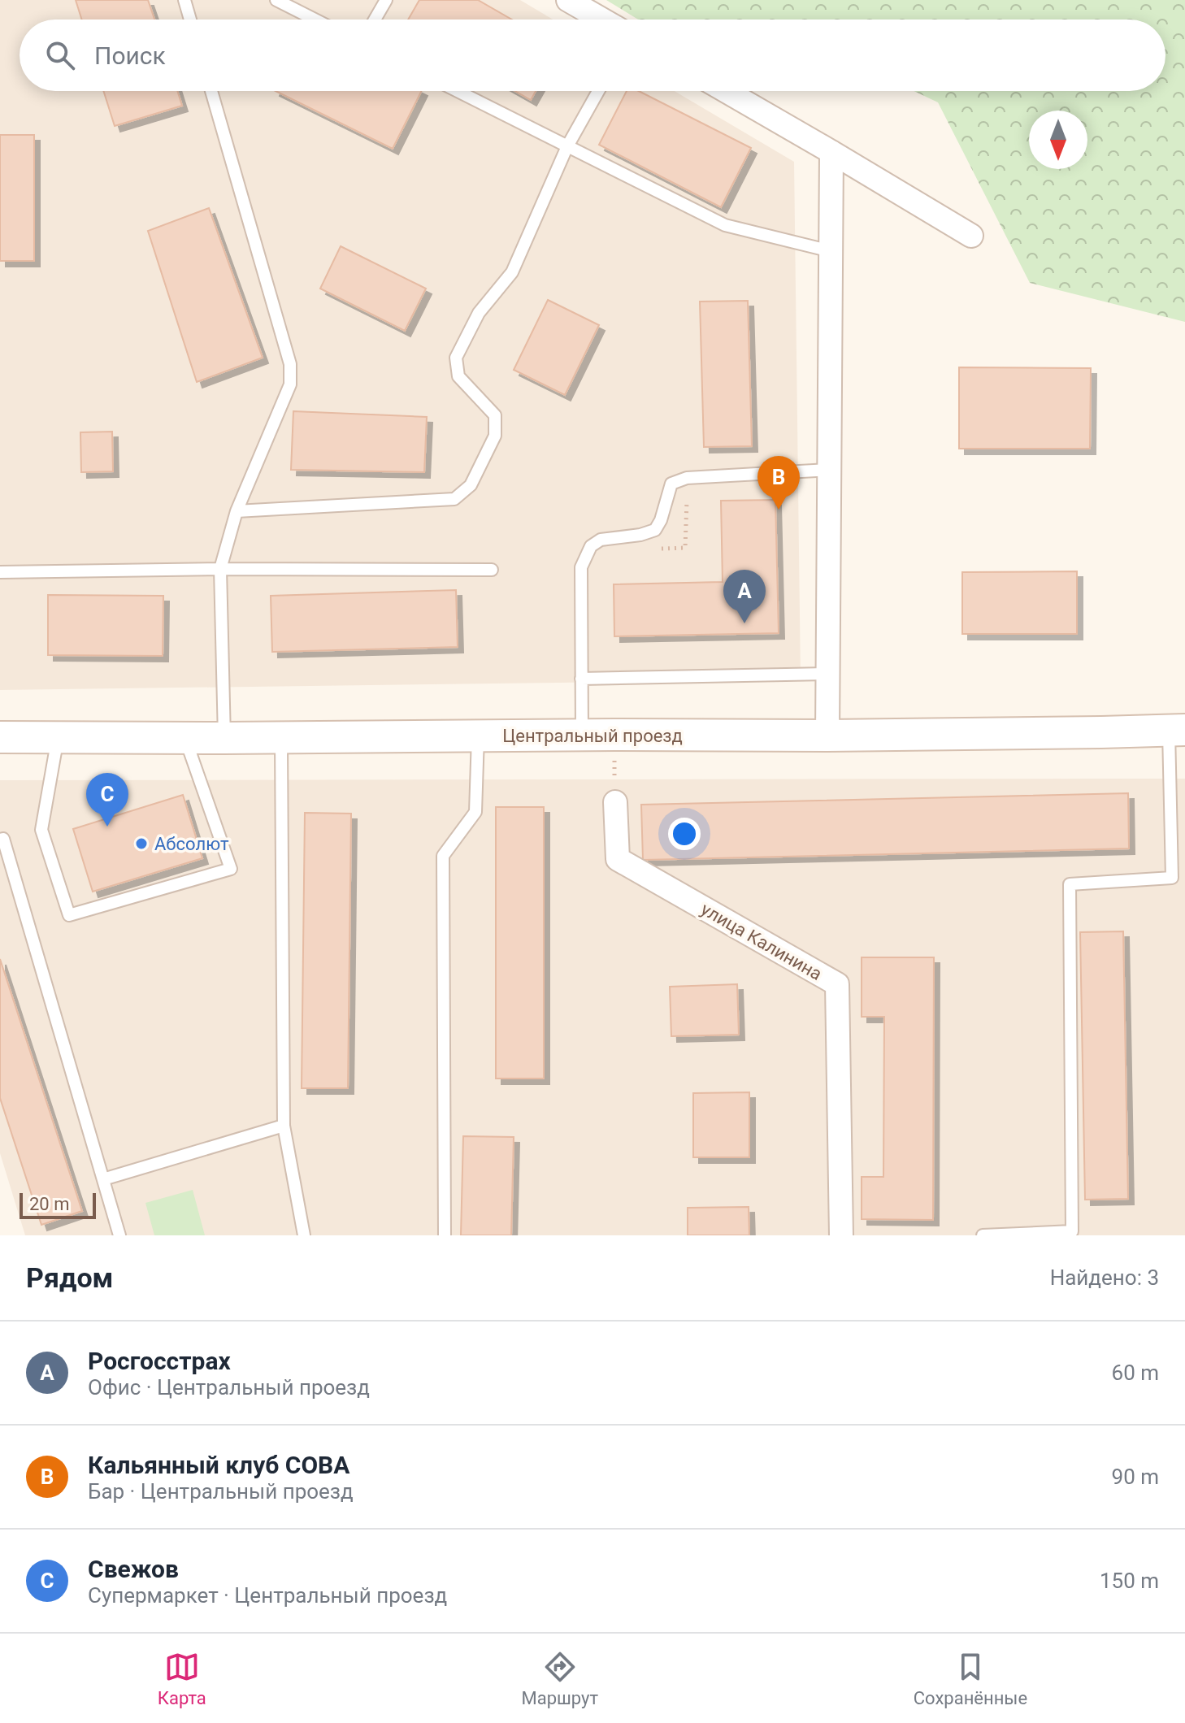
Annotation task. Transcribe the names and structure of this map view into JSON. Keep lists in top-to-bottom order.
{
  "streets": {
    "main road": ["Центральный проезд"],
    "street": ["улица Калинина"]
  },
  "places": ["Абсолют"],
  "scale_bar": "20 m",
  "north": "bottom",
  "page": {
    "search": "Поиск",
    "pins": ["B", "A", "C"],
    "scale": "20 m",
    "heading": ["Рядом", "Найдено: 3"],
    "list": [
      {
        "mark": "A",
        "name": "Росгосстрах",
        "note": "Офис · Центральный проезд",
        "value": "60 m"
      },
      {
        "mark": "B",
        "name": "Кальянный клуб СОВА",
        "note": "Бар · Центральный проезд",
        "value": "90 m"
      },
      {
        "mark": "C",
        "name": "Свежов",
        "note": "Супермаркет · Центральный проезд",
        "value": "150 m"
      }
    ],
    "nav": ["Карта", "Маршрут", "Сохранённые"]
  }
}
